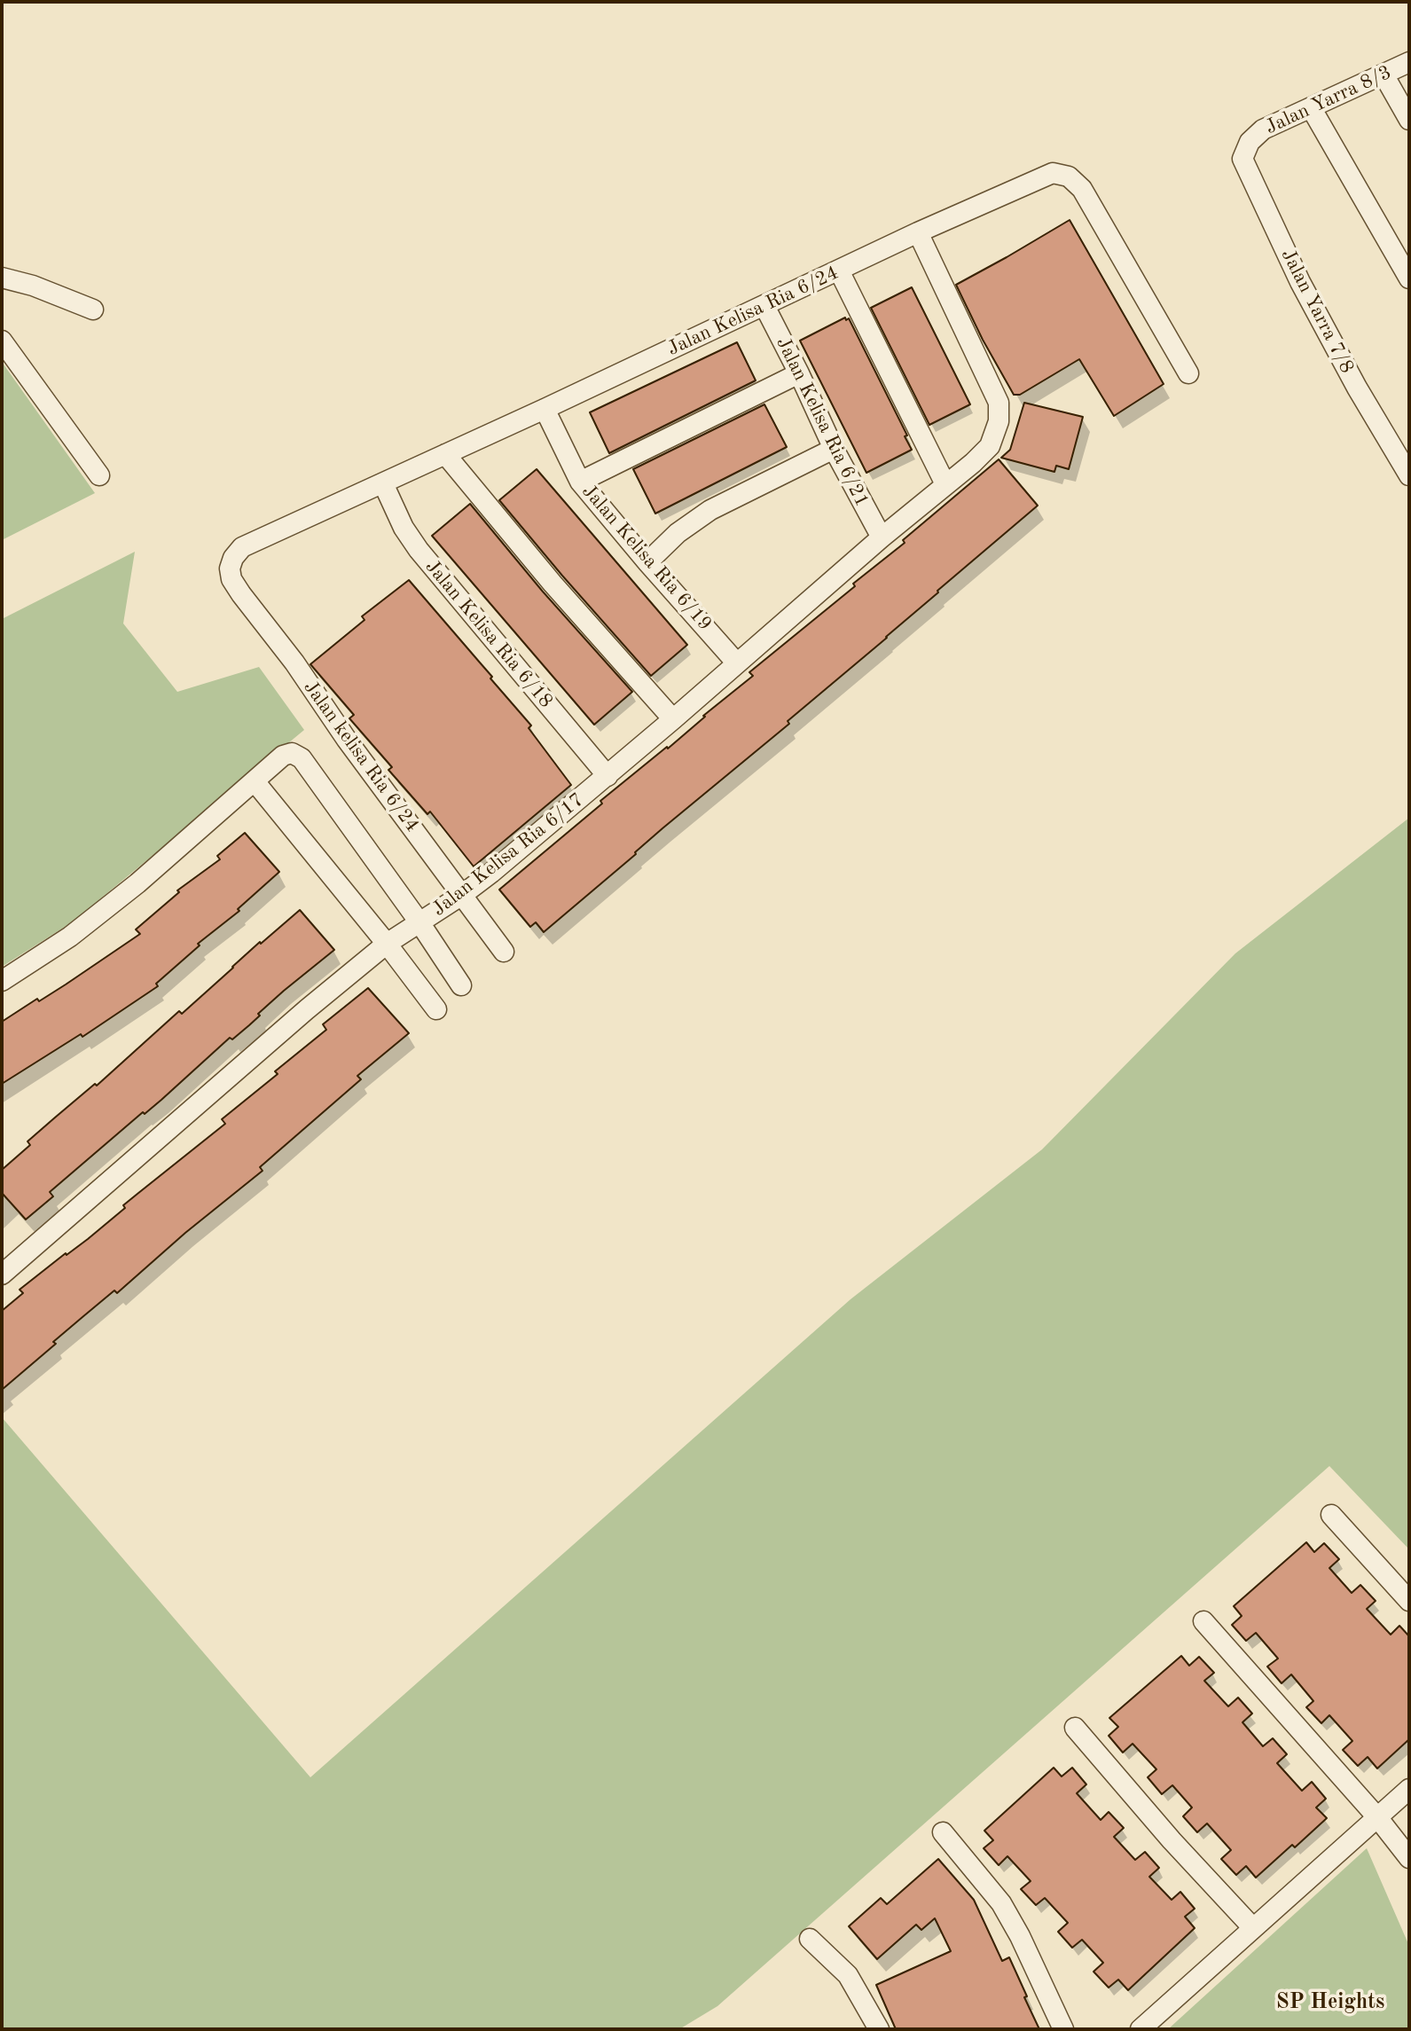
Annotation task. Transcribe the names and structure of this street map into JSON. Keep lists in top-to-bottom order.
{
  "streets": {
    "street": [
      "Jalan Yarra 8/3",
      "Jalan Kelisa Ria 6/24",
      "Jalan Yarra 7/8",
      "Jalan Kelisa Ria 6/21",
      "Jalan Kelisa Ria 6/19",
      "Jalan Kelisa Ria 6/18",
      "Jalan kelisa Ria 6/24",
      "Jalan Kelisa Ria 6/17"
    ]
  },
  "crossings": [
    ["Jalan Yarra 8/3", "Jalan Yarra 7/8"],
    ["Jalan Kelisa Ria 6/24", "Jalan Kelisa Ria 6/21"],
    ["Jalan Kelisa Ria 6/24", "Jalan Kelisa Ria 6/19"],
    ["Jalan Kelisa Ria 6/24", "Jalan Kelisa Ria 6/18"],
    ["Jalan Kelisa Ria 6/24", "Jalan kelisa Ria 6/24"],
    ["Jalan Kelisa Ria 6/24", "Jalan Kelisa Ria 6/17"],
    ["Jalan Kelisa Ria 6/21", "Jalan Kelisa Ria 6/17"],
    ["Jalan Kelisa Ria 6/19", "Jalan Kelisa Ria 6/17"],
    ["Jalan Kelisa Ria 6/18", "Jalan Kelisa Ria 6/17"],
    ["Jalan kelisa Ria 6/24", "Jalan Kelisa Ria 6/17"]
  ],
  "districts": ["SP Heights"]
}
